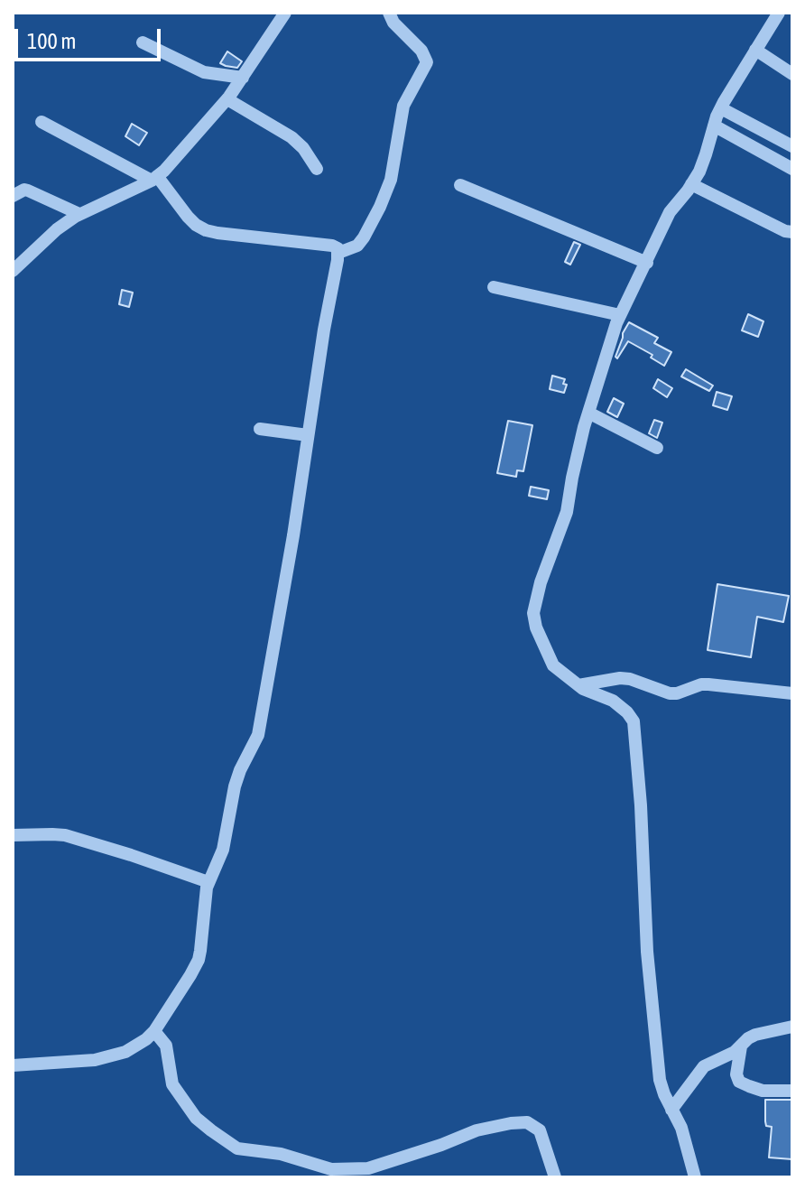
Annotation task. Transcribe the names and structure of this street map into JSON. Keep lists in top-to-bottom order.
{
  "scale_bar": "100 m"
}
